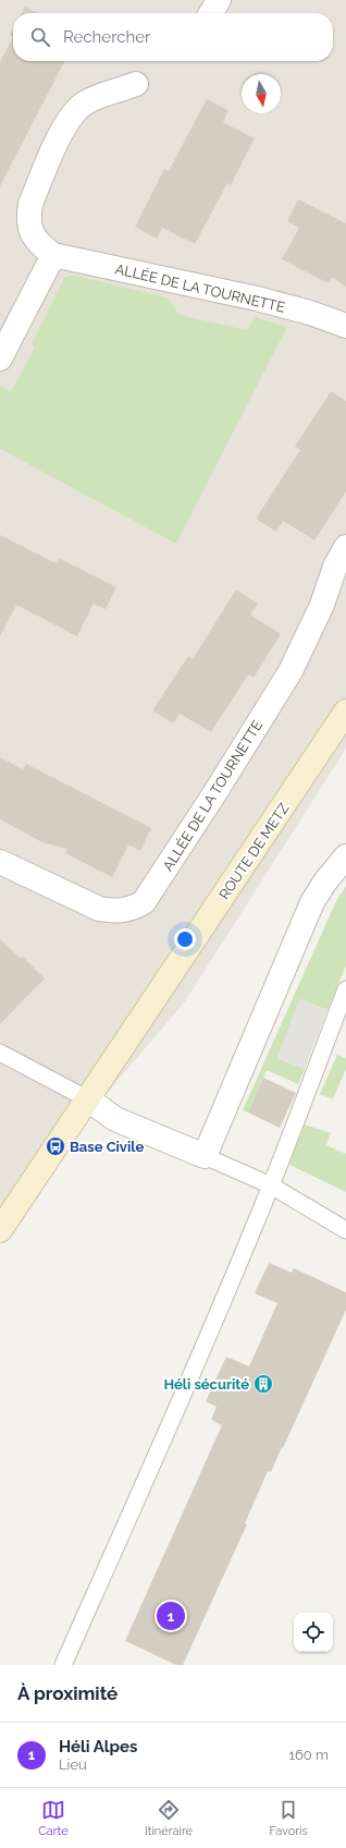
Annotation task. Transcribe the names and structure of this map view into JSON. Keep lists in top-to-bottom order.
{
  "streets": {
    "main road": ["ROUTE DE METZ"],
    "street": ["ALLÉE DE LA TOURNETTE"]
  },
  "places": {
    "bus stop": ["Base Civile"],
    "building": ["Héli sécurité"]
  },
  "north": "bottom",
  "page": {
    "search": "Rechercher",
    "pins": "1",
    "heading": "À proximité",
    "list": [
      {
        "mark": "1",
        "name": "Héli Alpes",
        "note": "Lieu",
        "value": "160 m"
      }
    ],
    "nav": ["Carte", "Itinéraire", "Favoris"]
  }
}
